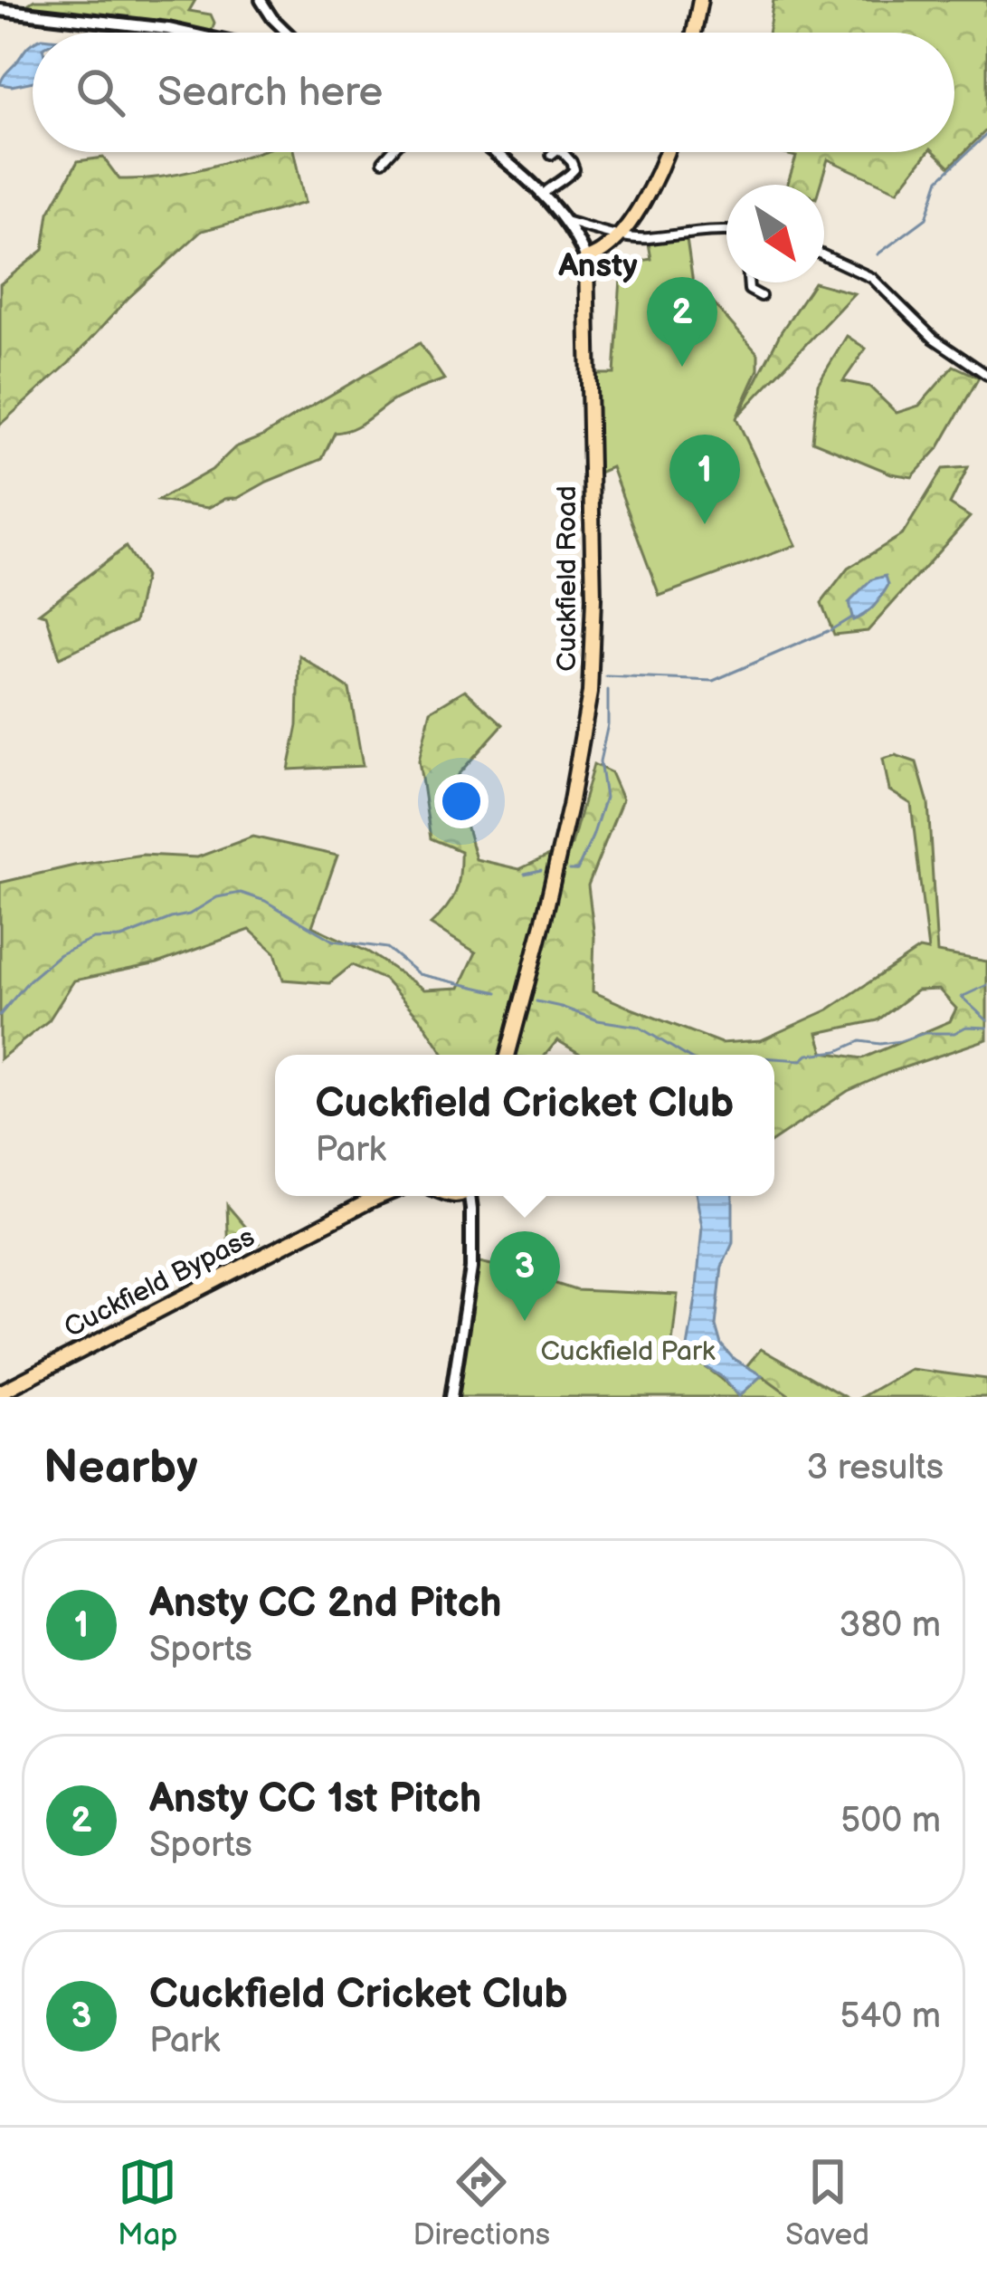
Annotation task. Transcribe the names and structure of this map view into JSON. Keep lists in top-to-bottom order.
{
  "streets": {
    "highway": ["Cuckfield Road", "Cuckfield Bypass"]
  },
  "districts": ["Ansty"],
  "parks": ["Cuckfield Park"],
  "north": "bottom right",
  "page": {
    "search": "Search here",
    "pins": ["2", "1", "3"],
    "popup": ["Cuckfield Cricket Club", "Park"],
    "heading": ["Nearby", "3 results"],
    "list": [
      {
        "mark": "1",
        "name": "Ansty CC 2nd Pitch",
        "note": "Sports",
        "value": "380 m"
      },
      {
        "mark": "2",
        "name": "Ansty CC 1st Pitch",
        "note": "Sports",
        "value": "500 m"
      },
      {
        "mark": "3",
        "name": "Cuckfield Cricket Club",
        "note": "Park",
        "value": "540 m"
      }
    ],
    "nav": ["Map", "Directions", "Saved"]
  }
}
